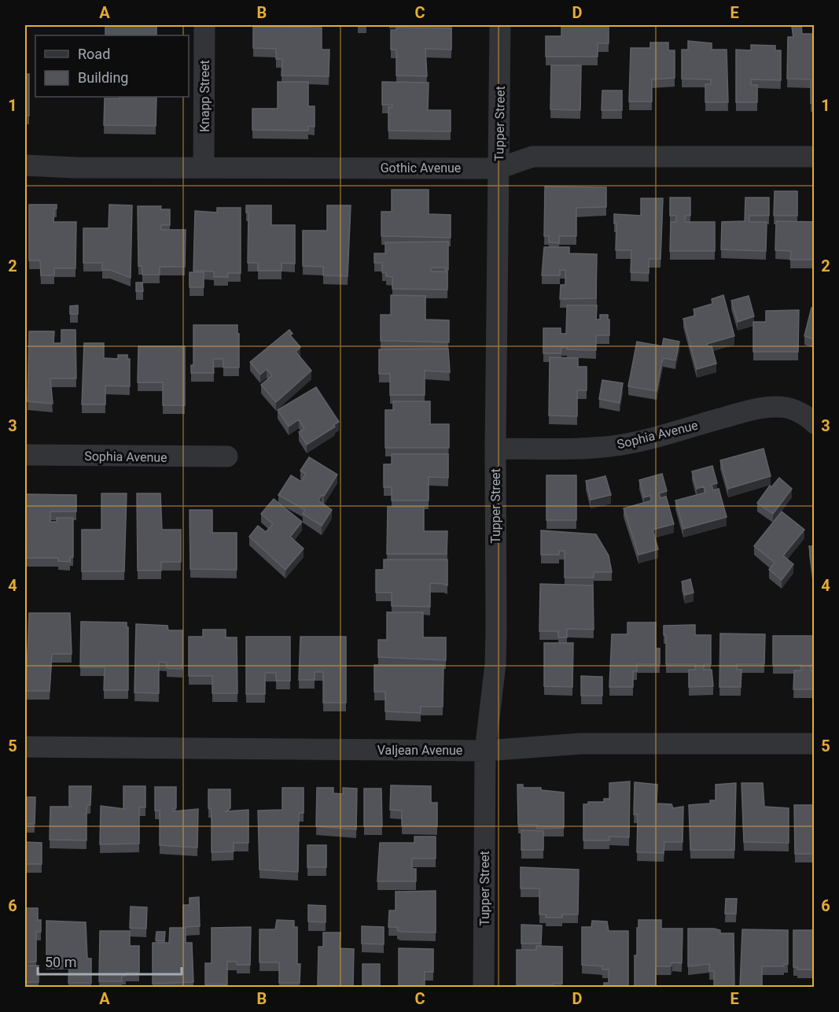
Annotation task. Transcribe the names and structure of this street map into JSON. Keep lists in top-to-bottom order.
{
  "streets": {
    "street": [
      "Knapp Street",
      "Tupper Street",
      "Gothic Avenue",
      "Sophia Avenue",
      "Valjean Avenue"
    ]
  },
  "crossings": [
    ["Knapp Street", "Gothic Avenue"],
    ["Tupper Street", "Gothic Avenue"],
    ["Tupper Street", "Sophia Avenue"],
    ["Tupper Street", "Valjean Avenue"]
  ],
  "legend": ["Road", "Building"],
  "scale_bar": "50 m",
  "grid": {
    "columns": [
      "A",
      "B",
      "C",
      "D",
      "E"
    ],
    "rows": [
      "1",
      "2",
      "3",
      "4",
      "5",
      "6"
    ]
  }
}
